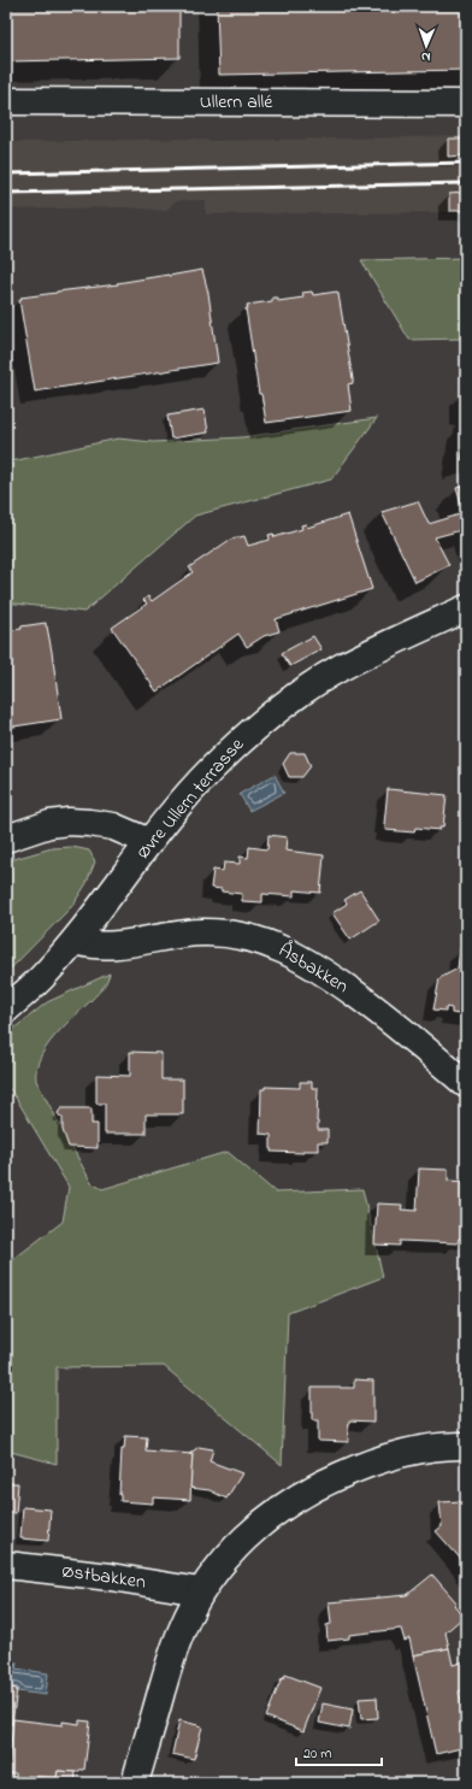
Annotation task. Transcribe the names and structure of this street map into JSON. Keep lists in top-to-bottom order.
{
  "streets": {
    "street": [
      "Ullern allé",
      "Øvre Ullern terrasse",
      "Åsbakken",
      "Østbakken"
    ]
  },
  "crossings": [
    ["Øvre Ullern terrasse", "Åsbakken"]
  ],
  "scale_bar": "20 m",
  "north": "bottom"
}
